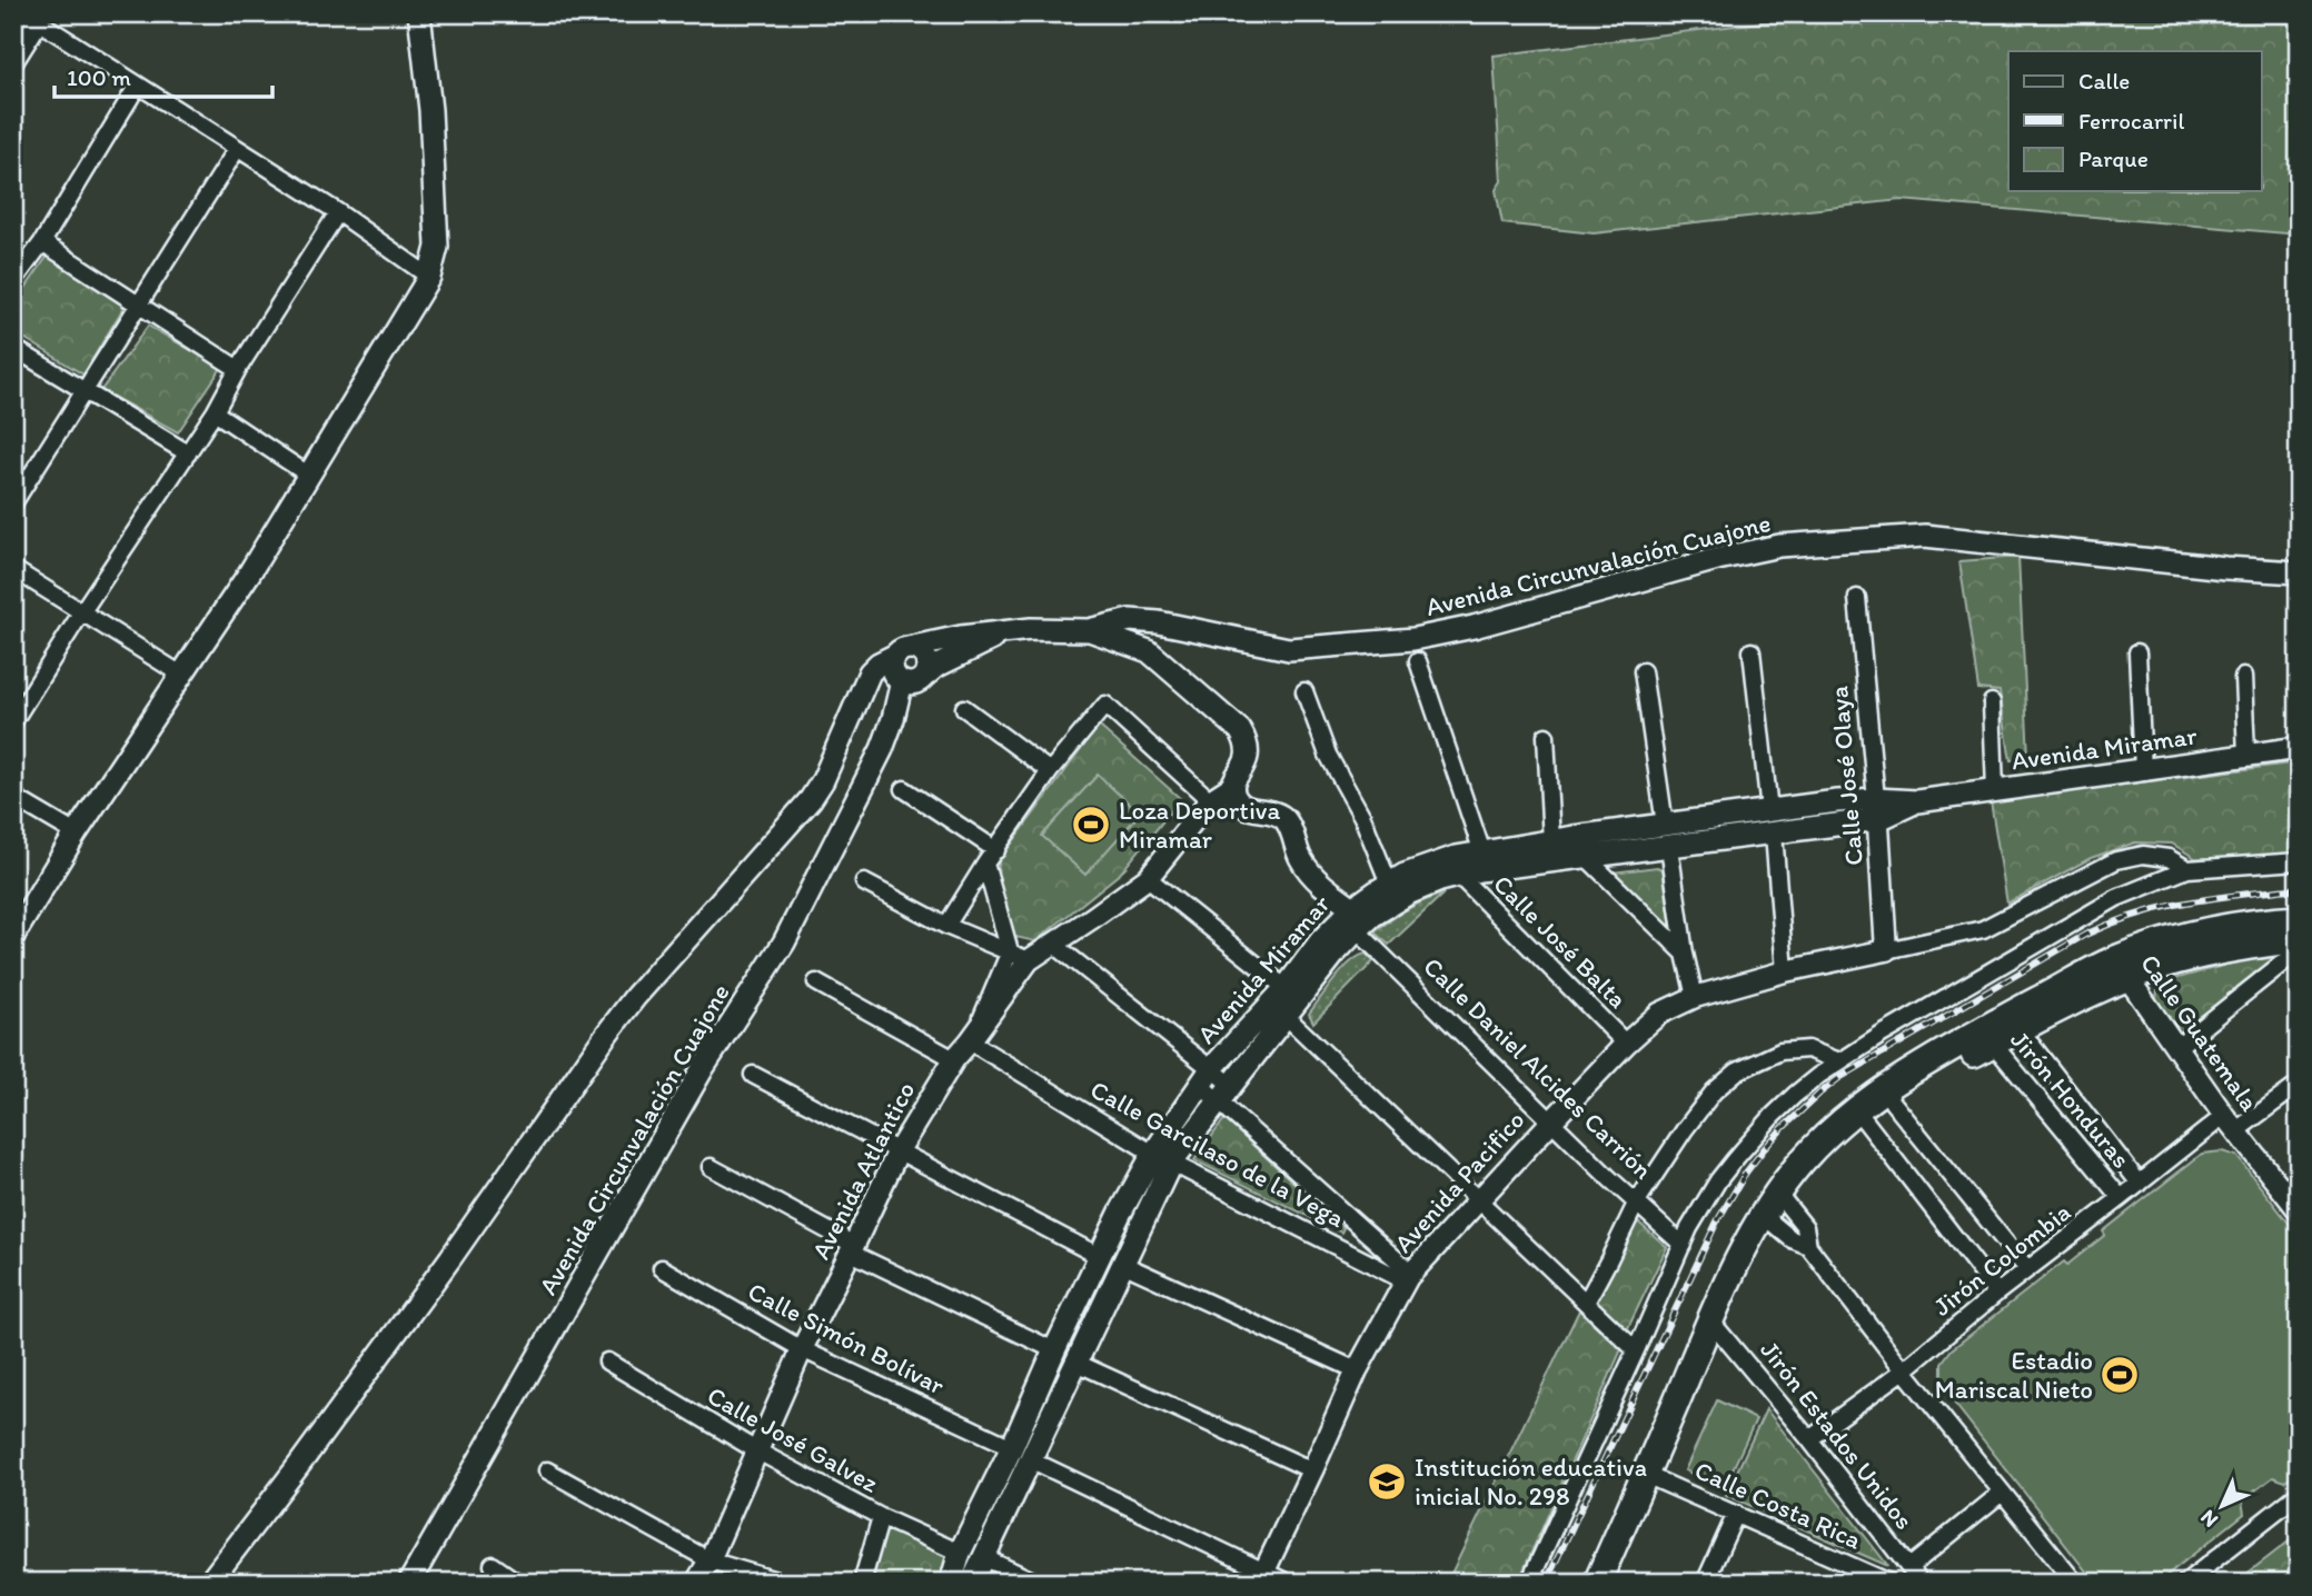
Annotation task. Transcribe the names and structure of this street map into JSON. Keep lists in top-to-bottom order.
{
  "streets": {
    "main road": ["Avenida Circunvalación Cuajone", "Avenida Miramar", "Calle Daniel Alcides Carrión"],
    "street": [
      "Calle José Olaya",
      "Calle José Balta",
      "Calle Guatemala",
      "Jirón Honduras",
      "Calle Garcilaso de la Vega",
      "Avenida Atlantico",
      "Avenida Pacifico",
      "Jirón Colombia",
      "Calle Simón Bolívar",
      "Jirón Estados Unidos",
      "Calle José Galvez",
      "Calle Costa Rica"
    ]
  },
  "crossings": [
    ["Avenida Miramar", "Calle José Olaya"],
    ["Avenida Miramar", "Calle José Balta"],
    ["Avenida Miramar", "Calle Daniel Alcides Carrión"],
    ["Avenida Miramar", "Calle Garcilaso de la Vega"],
    ["Avenida Miramar", "Calle Simón Bolívar"],
    ["Avenida Miramar", "Calle José Galvez"],
    ["Calle José Olaya", "Avenida Pacifico"],
    ["Calle José Balta", "Avenida Pacifico"],
    ["Calle Guatemala", "Jirón Colombia"],
    ["Calle Daniel Alcides Carrión", "Avenida Atlantico"],
    ["Calle Daniel Alcides Carrión", "Avenida Pacifico"],
    ["Jirón Honduras", "Jirón Colombia"],
    ["Calle Garcilaso de la Vega", "Avenida Atlantico"],
    ["Calle Garcilaso de la Vega", "Avenida Pacifico"],
    ["Avenida Atlantico", "Calle Simón Bolívar"],
    ["Avenida Atlantico", "Calle José Galvez"],
    ["Avenida Pacifico", "Calle Simón Bolívar"],
    ["Jirón Colombia", "Jirón Estados Unidos"]
  ],
  "places": {
    "sports": ["Loza Deportiva Miramar", "Estadio Mariscal Nieto"],
    "school or university": ["Institución educativa inicial No. 298"]
  },
  "legend": ["Calle", "Ferrocarril", "Parque"],
  "scale_bar": "100 m",
  "north": "bottom left"
}
